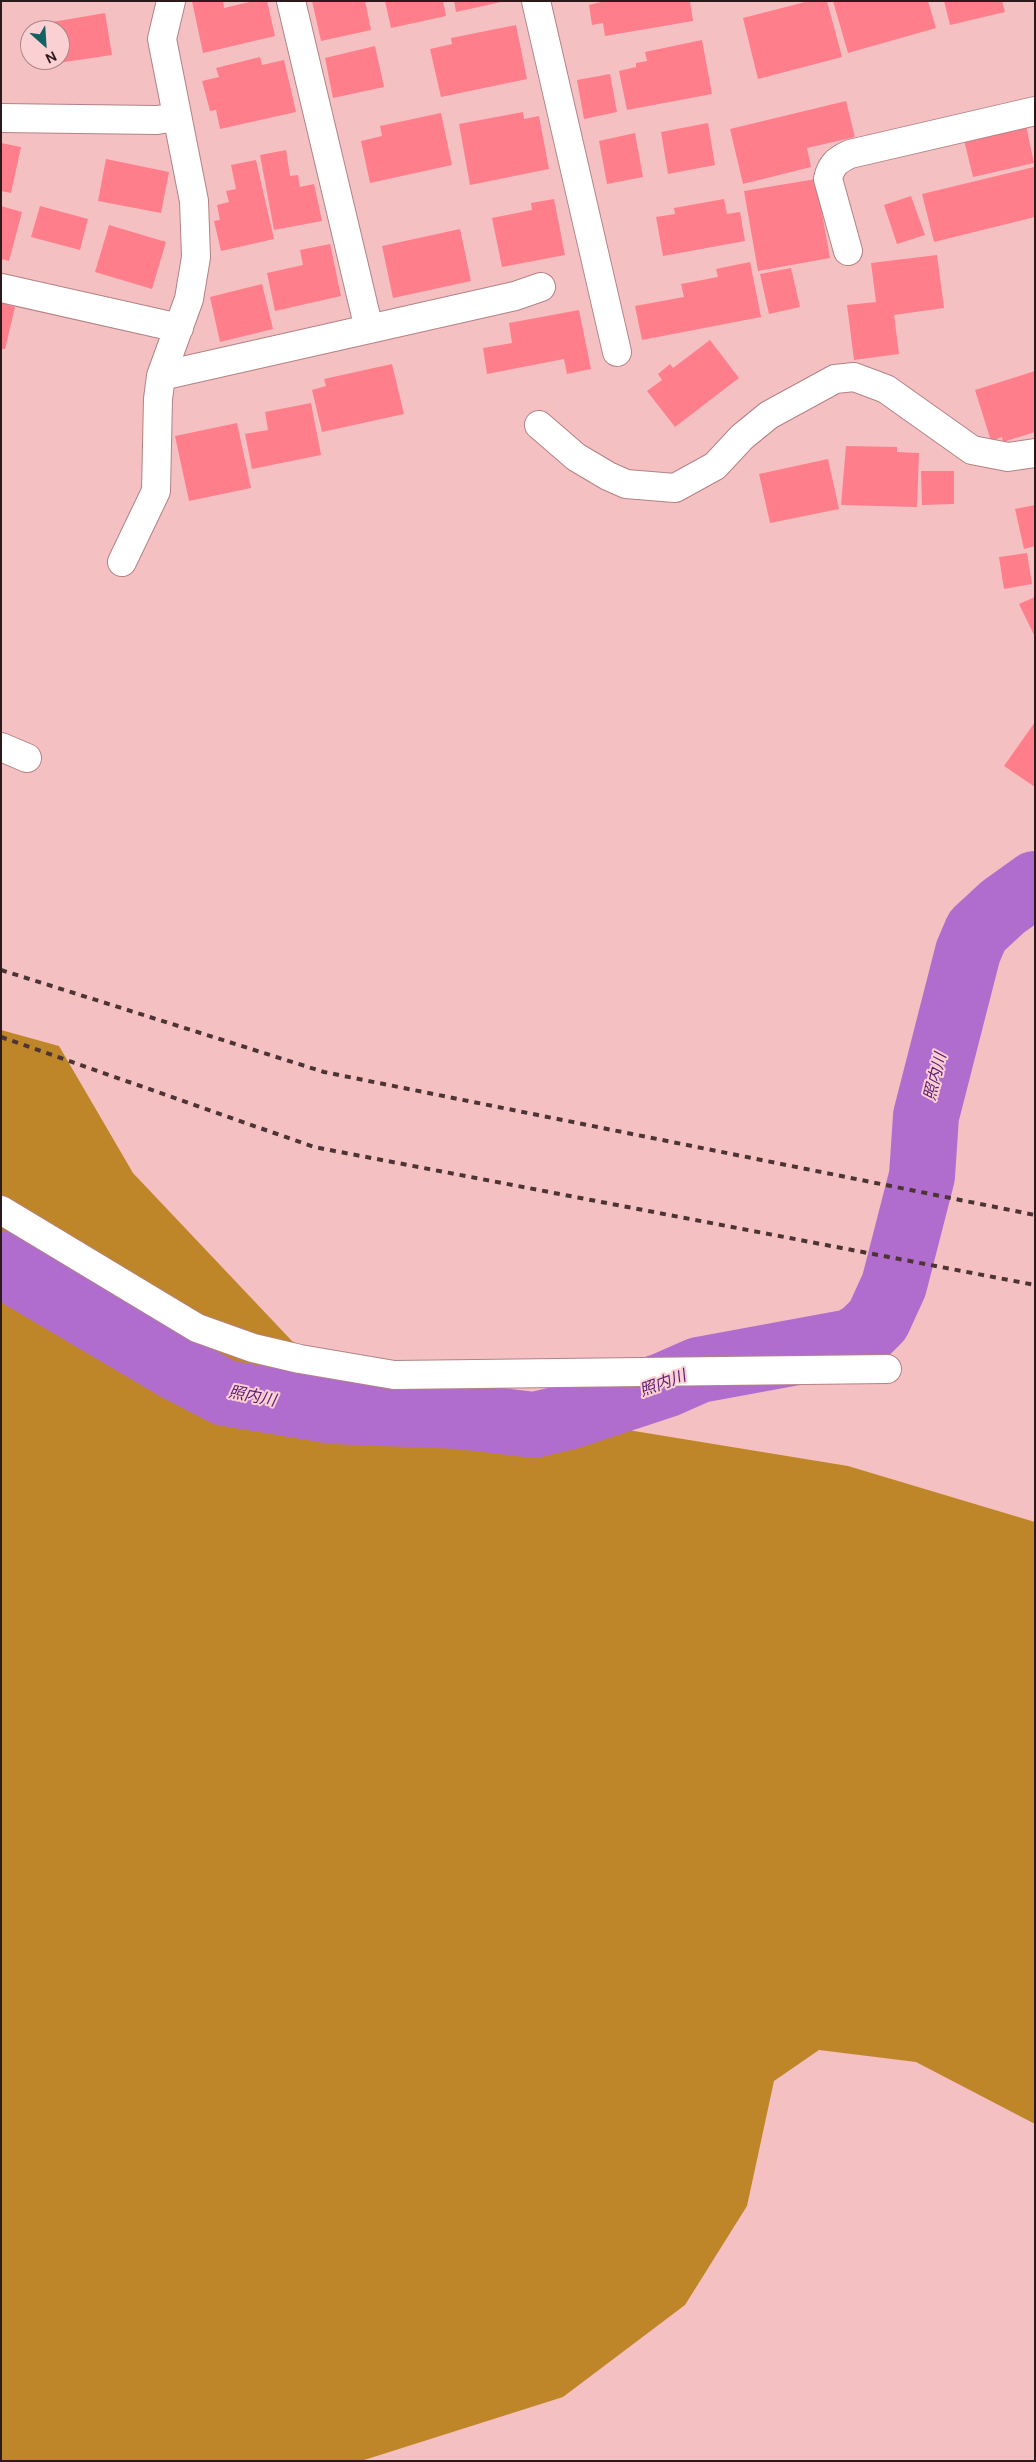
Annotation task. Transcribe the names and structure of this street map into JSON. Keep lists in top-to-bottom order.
{
  "water": ["照内川"],
  "north": "bottom right"
}
